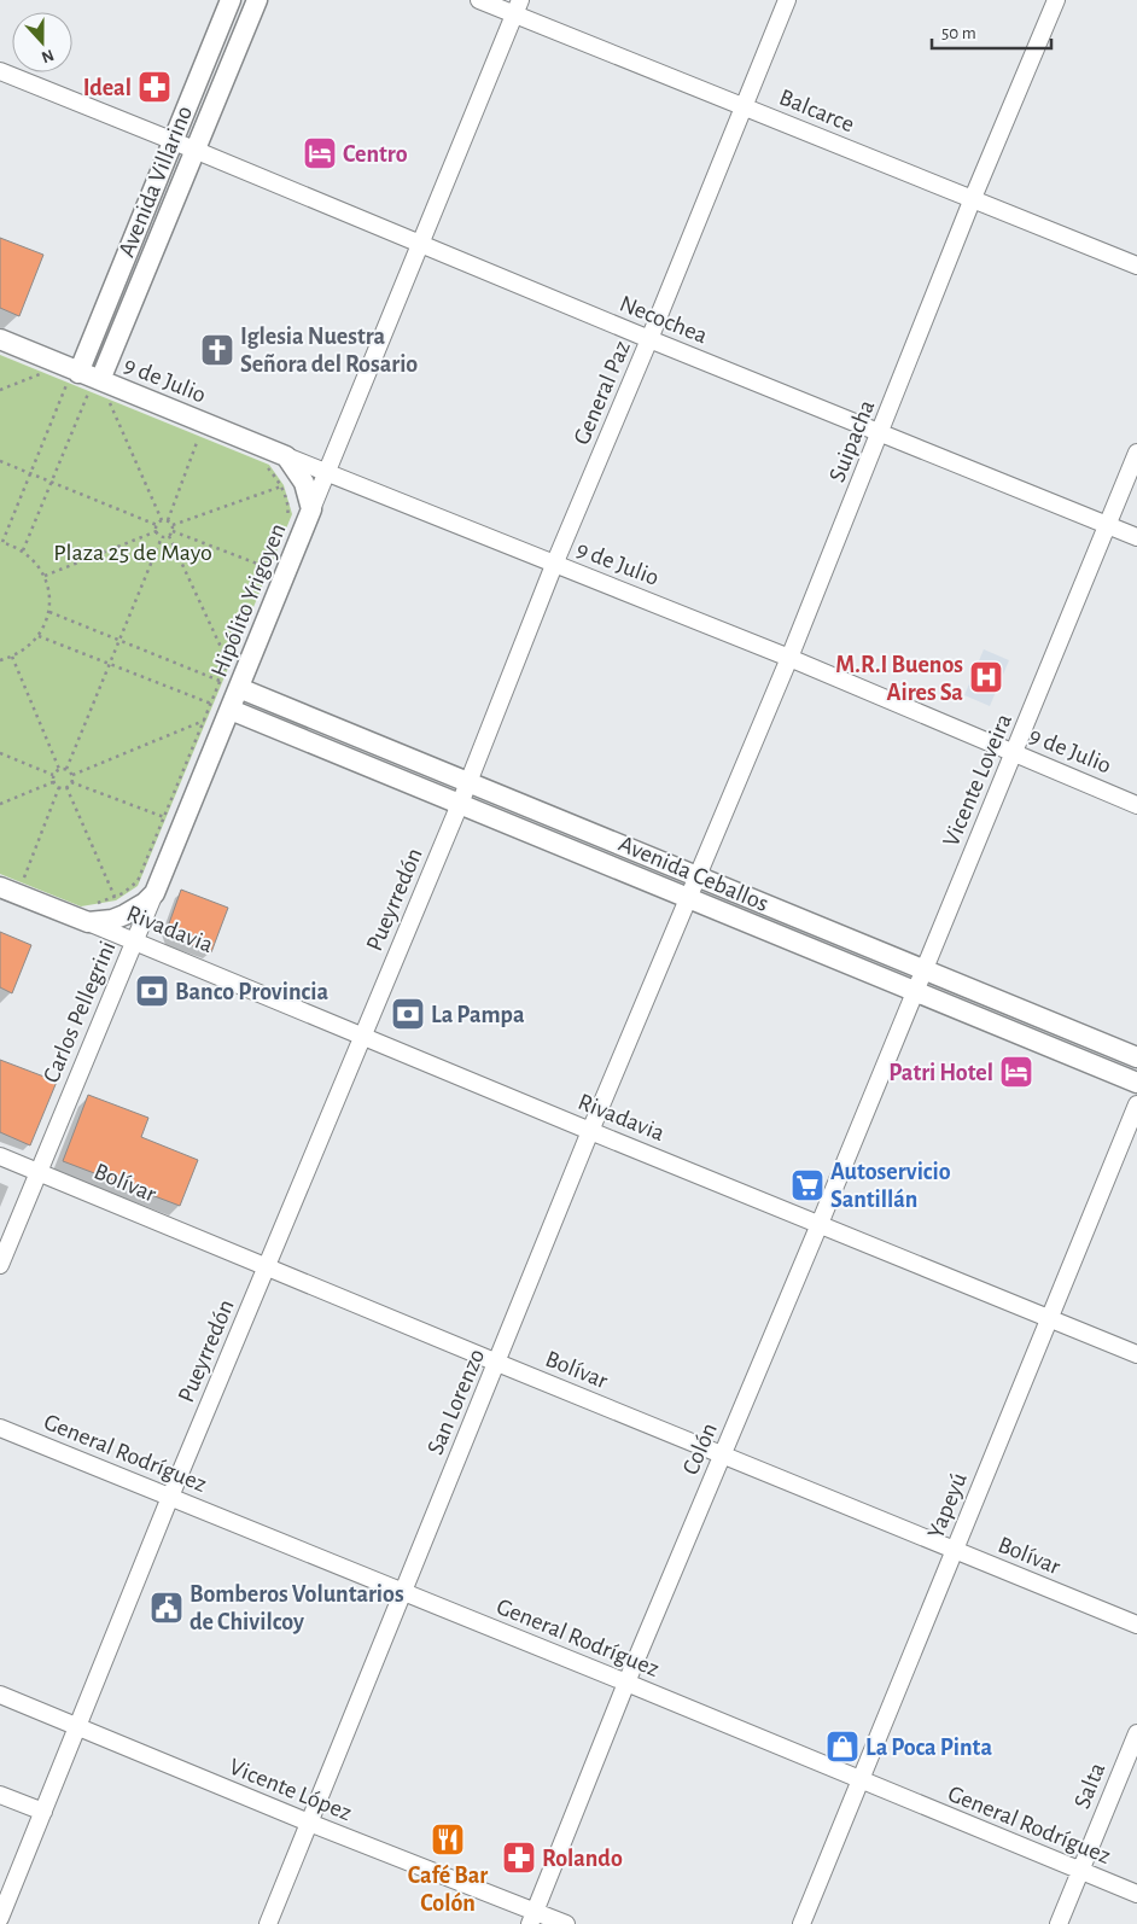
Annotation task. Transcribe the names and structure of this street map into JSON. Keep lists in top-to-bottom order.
{
  "streets": {
    "main road": [
      "Avenida Villarino",
      "9 de Julio",
      "Hipólito Yrigoyen",
      "Avenida Ceballos",
      "Rivadavia",
      "Carlos Pellegrini"
    ],
    "street": [
      "Balcarce",
      "Necochea",
      "General Paz",
      "Suipacha",
      "Vicente Loveira",
      "Pueyrredón",
      "Bolívar",
      "San Lorenzo",
      "Colón",
      "General Rodríguez",
      "Yapeyú",
      "Salta",
      "Vicente López"
    ]
  },
  "crossings": [
    ["Balcarce", "General Paz"],
    ["Balcarce", "Suipacha"],
    ["Balcarce", "Hipólito Yrigoyen"],
    ["Avenida Villarino", "Necochea"],
    ["Avenida Villarino", "9 de Julio"],
    ["Necochea", "General Paz"],
    ["Necochea", "Suipacha"],
    ["Necochea", "Hipólito Yrigoyen"],
    ["Necochea", "Vicente Loveira"],
    ["9 de Julio", "General Paz"],
    ["9 de Julio", "Suipacha"],
    ["9 de Julio", "Hipólito Yrigoyen"],
    ["9 de Julio", "Vicente Loveira"],
    ["General Paz", "Avenida Ceballos"],
    ["General Paz", "Pueyrredón"],
    ["Suipacha", "Avenida Ceballos"],
    ["Suipacha", "San Lorenzo"],
    ["Hipólito Yrigoyen", "Avenida Ceballos"],
    ["Hipólito Yrigoyen", "Carlos Pellegrini"],
    ["Vicente Loveira", "Avenida Ceballos"],
    ["Vicente Loveira", "Colón"],
    ["Avenida Ceballos", "Pueyrredón"],
    ["Avenida Ceballos", "Carlos Pellegrini"],
    ["Avenida Ceballos", "San Lorenzo"],
    ["Avenida Ceballos", "Colón"],
    ["Pueyrredón", "Rivadavia"],
    ["Pueyrredón", "Bolívar"],
    ["Pueyrredón", "General Rodríguez"],
    ["Pueyrredón", "Vicente López"],
    ["Rivadavia", "Carlos Pellegrini"],
    ["Rivadavia", "San Lorenzo"],
    ["Rivadavia", "Colón"],
    ["Rivadavia", "Yapeyú"],
    ["Carlos Pellegrini", "Bolívar"],
    ["Bolívar", "San Lorenzo"],
    ["Bolívar", "Colón"],
    ["Bolívar", "Yapeyú"],
    ["San Lorenzo", "General Rodríguez"],
    ["San Lorenzo", "Vicente López"],
    ["Colón", "General Rodríguez"],
    ["Colón", "Vicente López"],
    ["General Rodríguez", "Yapeyú"],
    ["General Rodríguez", "Salta"]
  ],
  "parks": ["Plaza 25 de Mayo"],
  "places": {
    "pharmacy": ["Ideal", "Rolando"],
    "hotel": ["Centro", "Patri Hotel"],
    "church": ["Iglesia Nuestra Señora del Rosario"],
    "hospital": ["M.R.I Buenos Aires Sa"],
    "bank": ["Banco Provincia", "La Pampa"],
    "supermarket": ["Autoservicio Santillán"],
    "public building": ["Bomberos Voluntarios de Chivilcoy"],
    "shop": ["La Poca Pinta"],
    "restaurant": ["Café Bar Colón"]
  },
  "scale_bar": "50 m",
  "north": "bottom"
}
